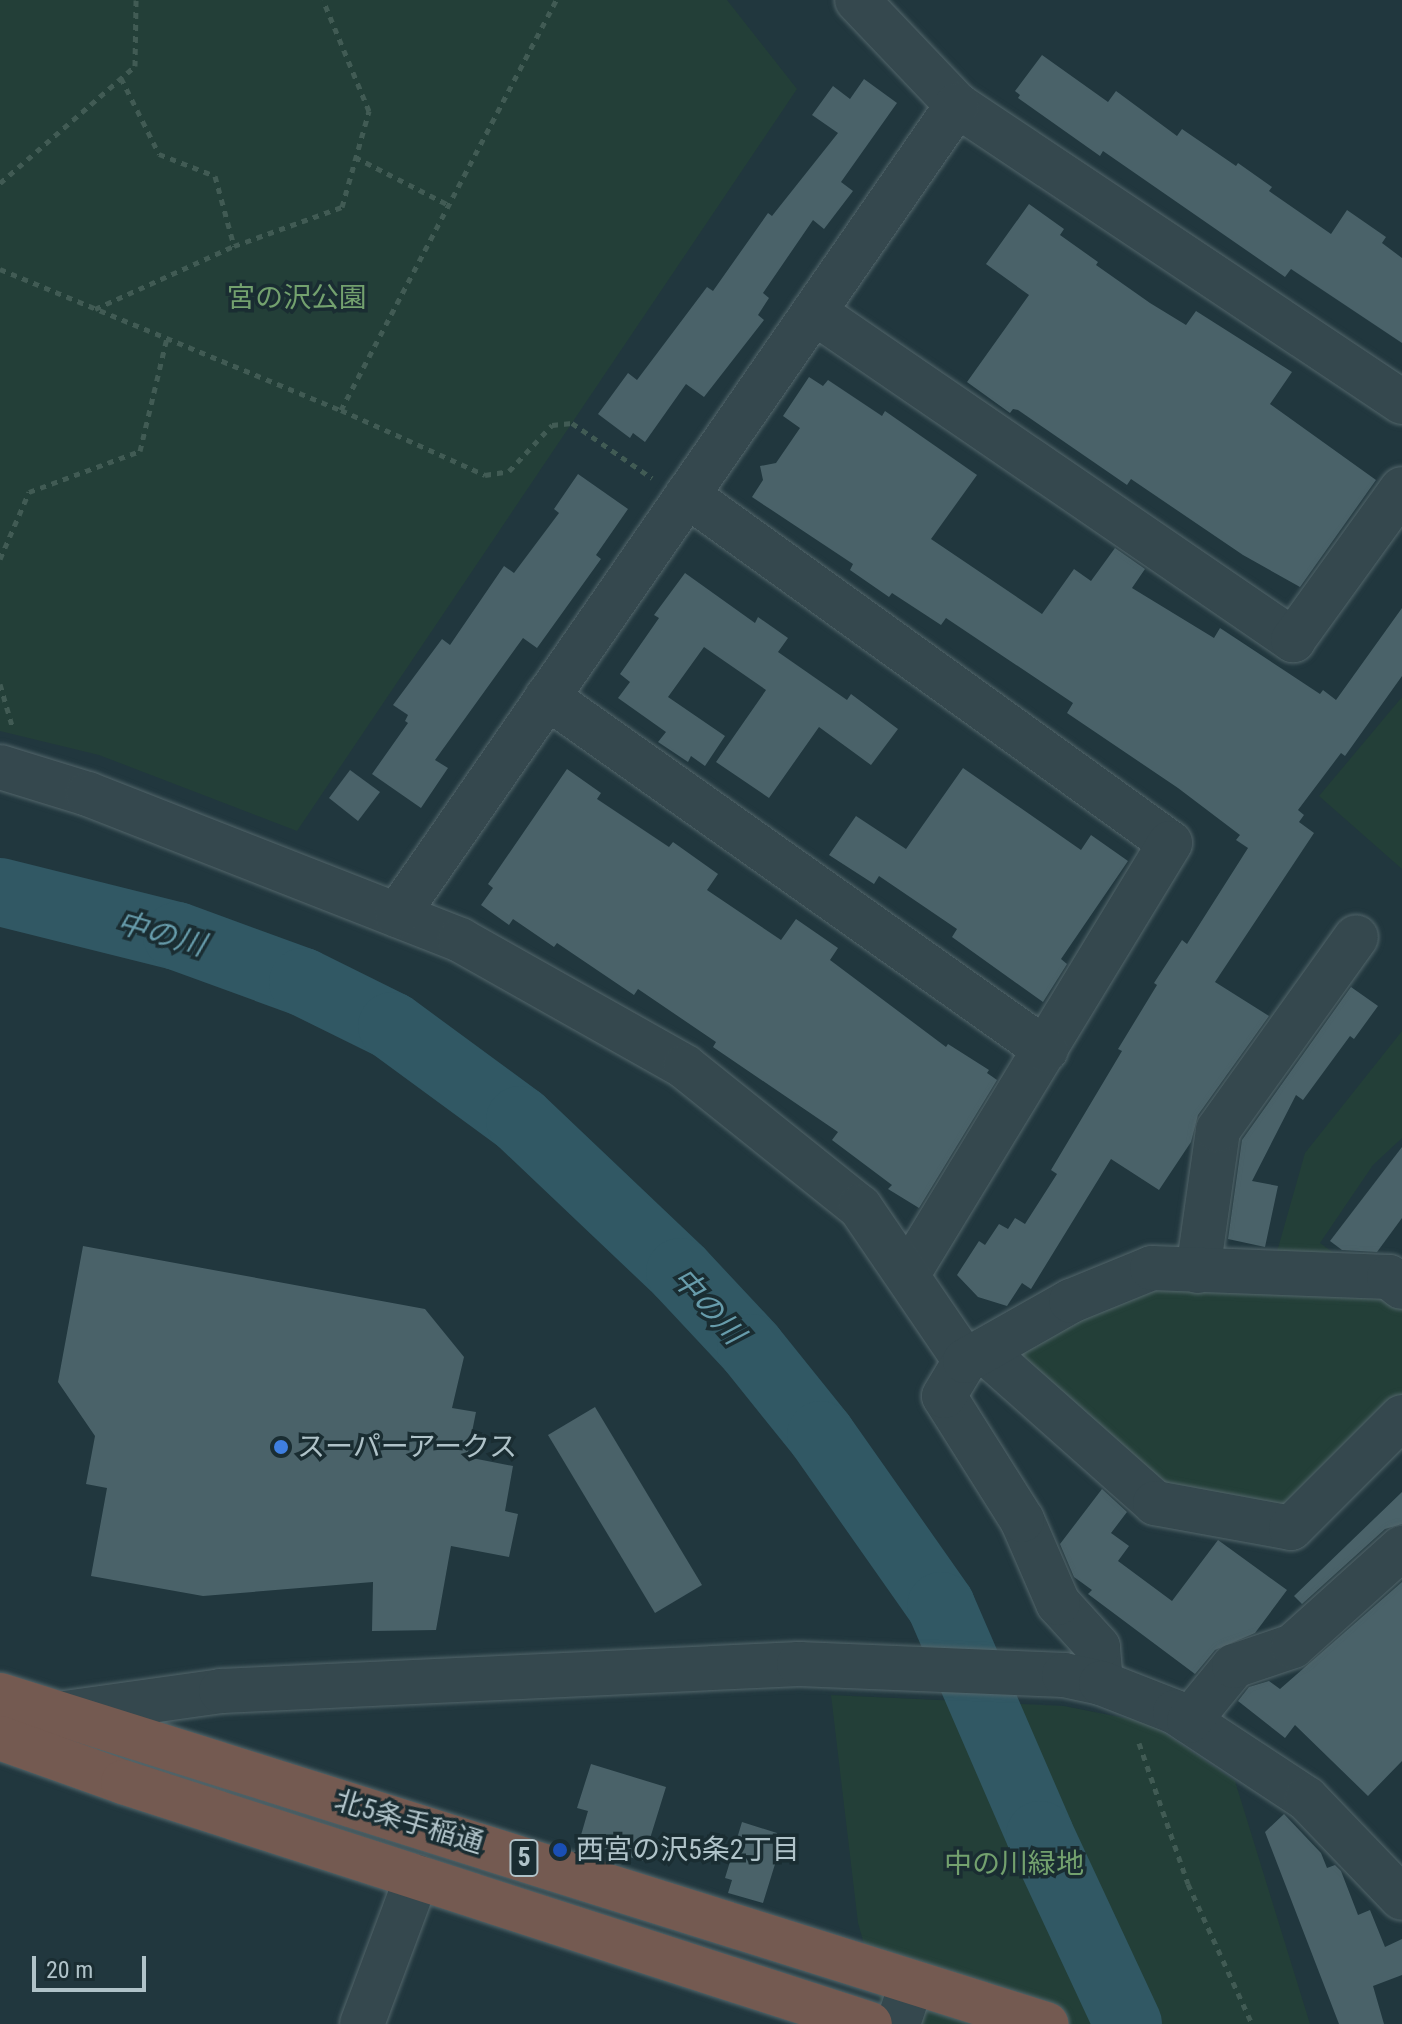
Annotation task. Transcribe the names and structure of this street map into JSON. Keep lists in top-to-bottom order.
{
  "streets": {
    "highway": ["北5条手稲通", "5"]
  },
  "water": ["中の川"],
  "parks": ["宮の沢公園", "中の川緑地"],
  "places": ["スーパーアークス", "西宮の沢5条2丁目"],
  "scale_bar": "20 m"
}
